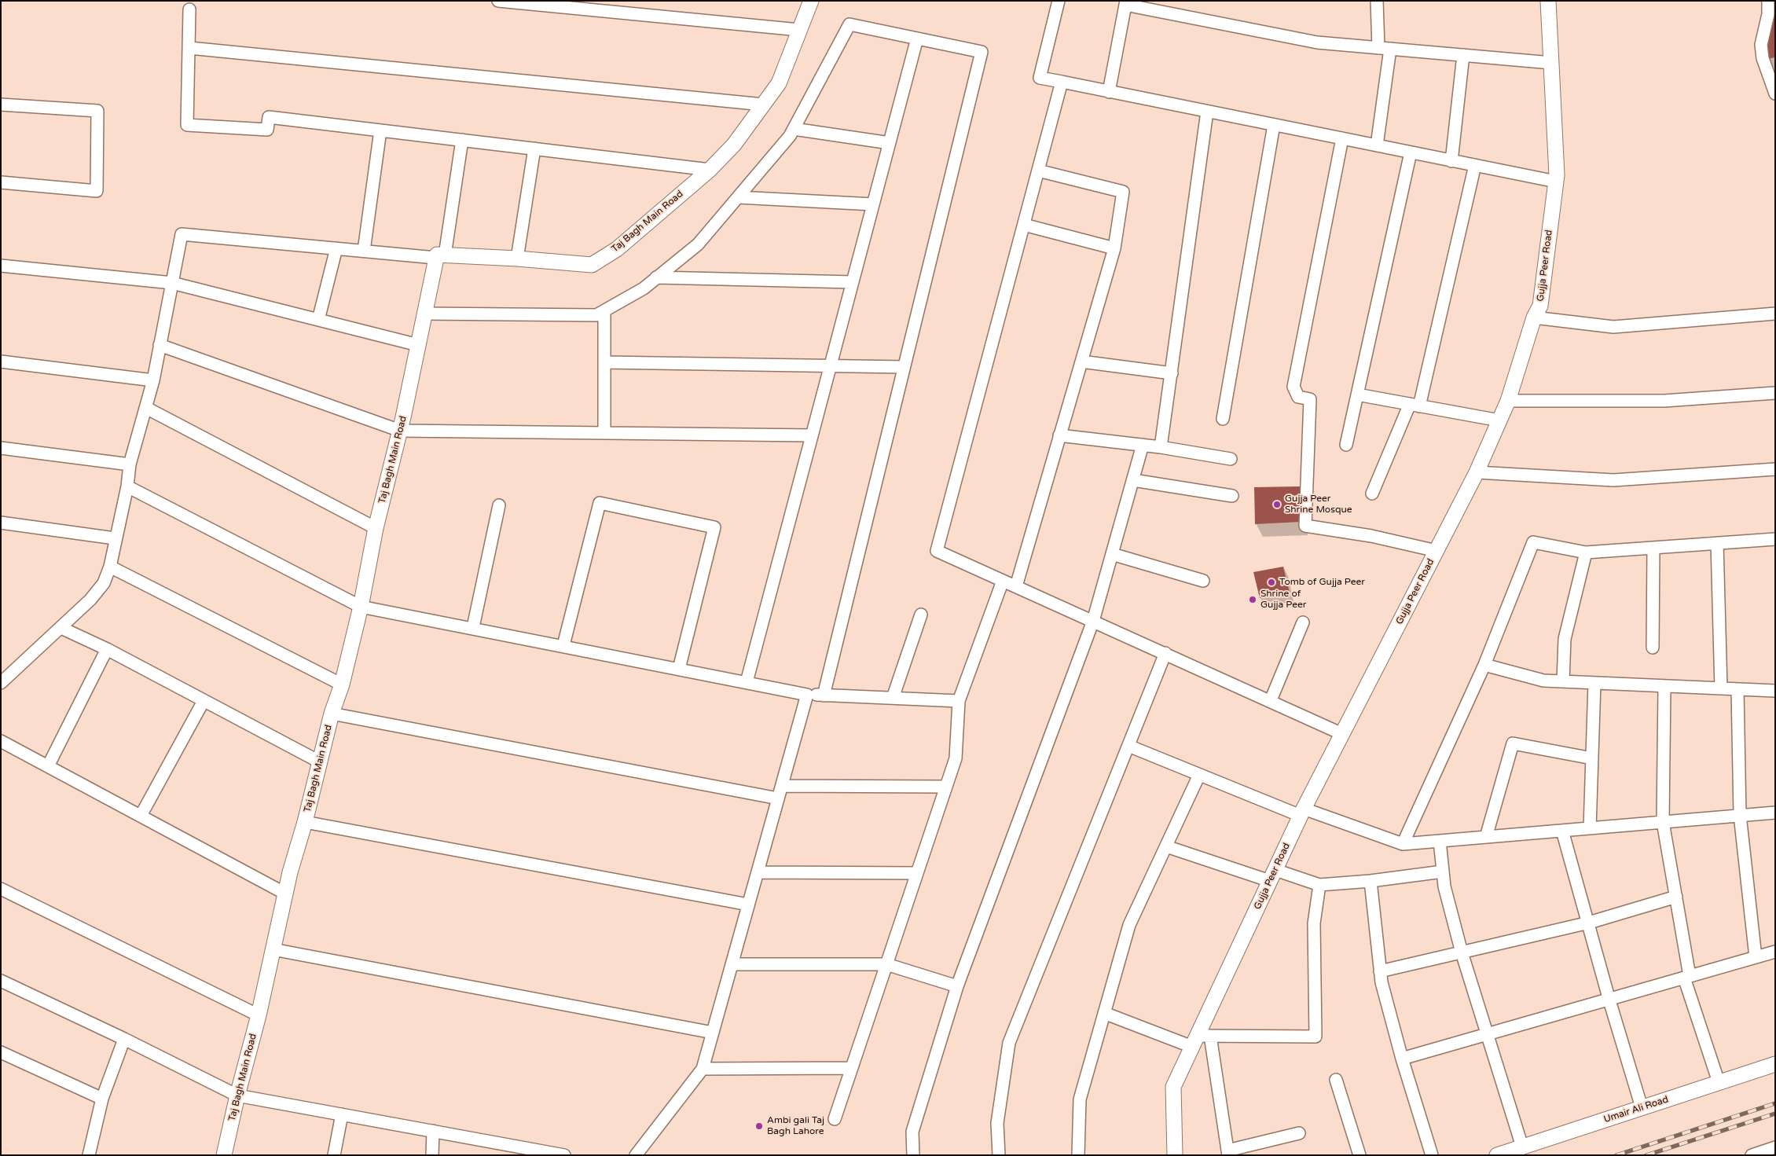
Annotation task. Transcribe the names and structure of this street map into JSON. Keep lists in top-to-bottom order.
{
  "streets": {
    "street": ["Taj Bagh Main Road", "Gujja Peer Road", "Umair Ali Road"]
  },
  "places": [
    "Gujja Peer Shrine Mosque",
    "Tomb of Gujja Peer",
    "Shrine of Gujja Peer",
    "Ambi gali Taj Bagh Lahore"
  ]
}
